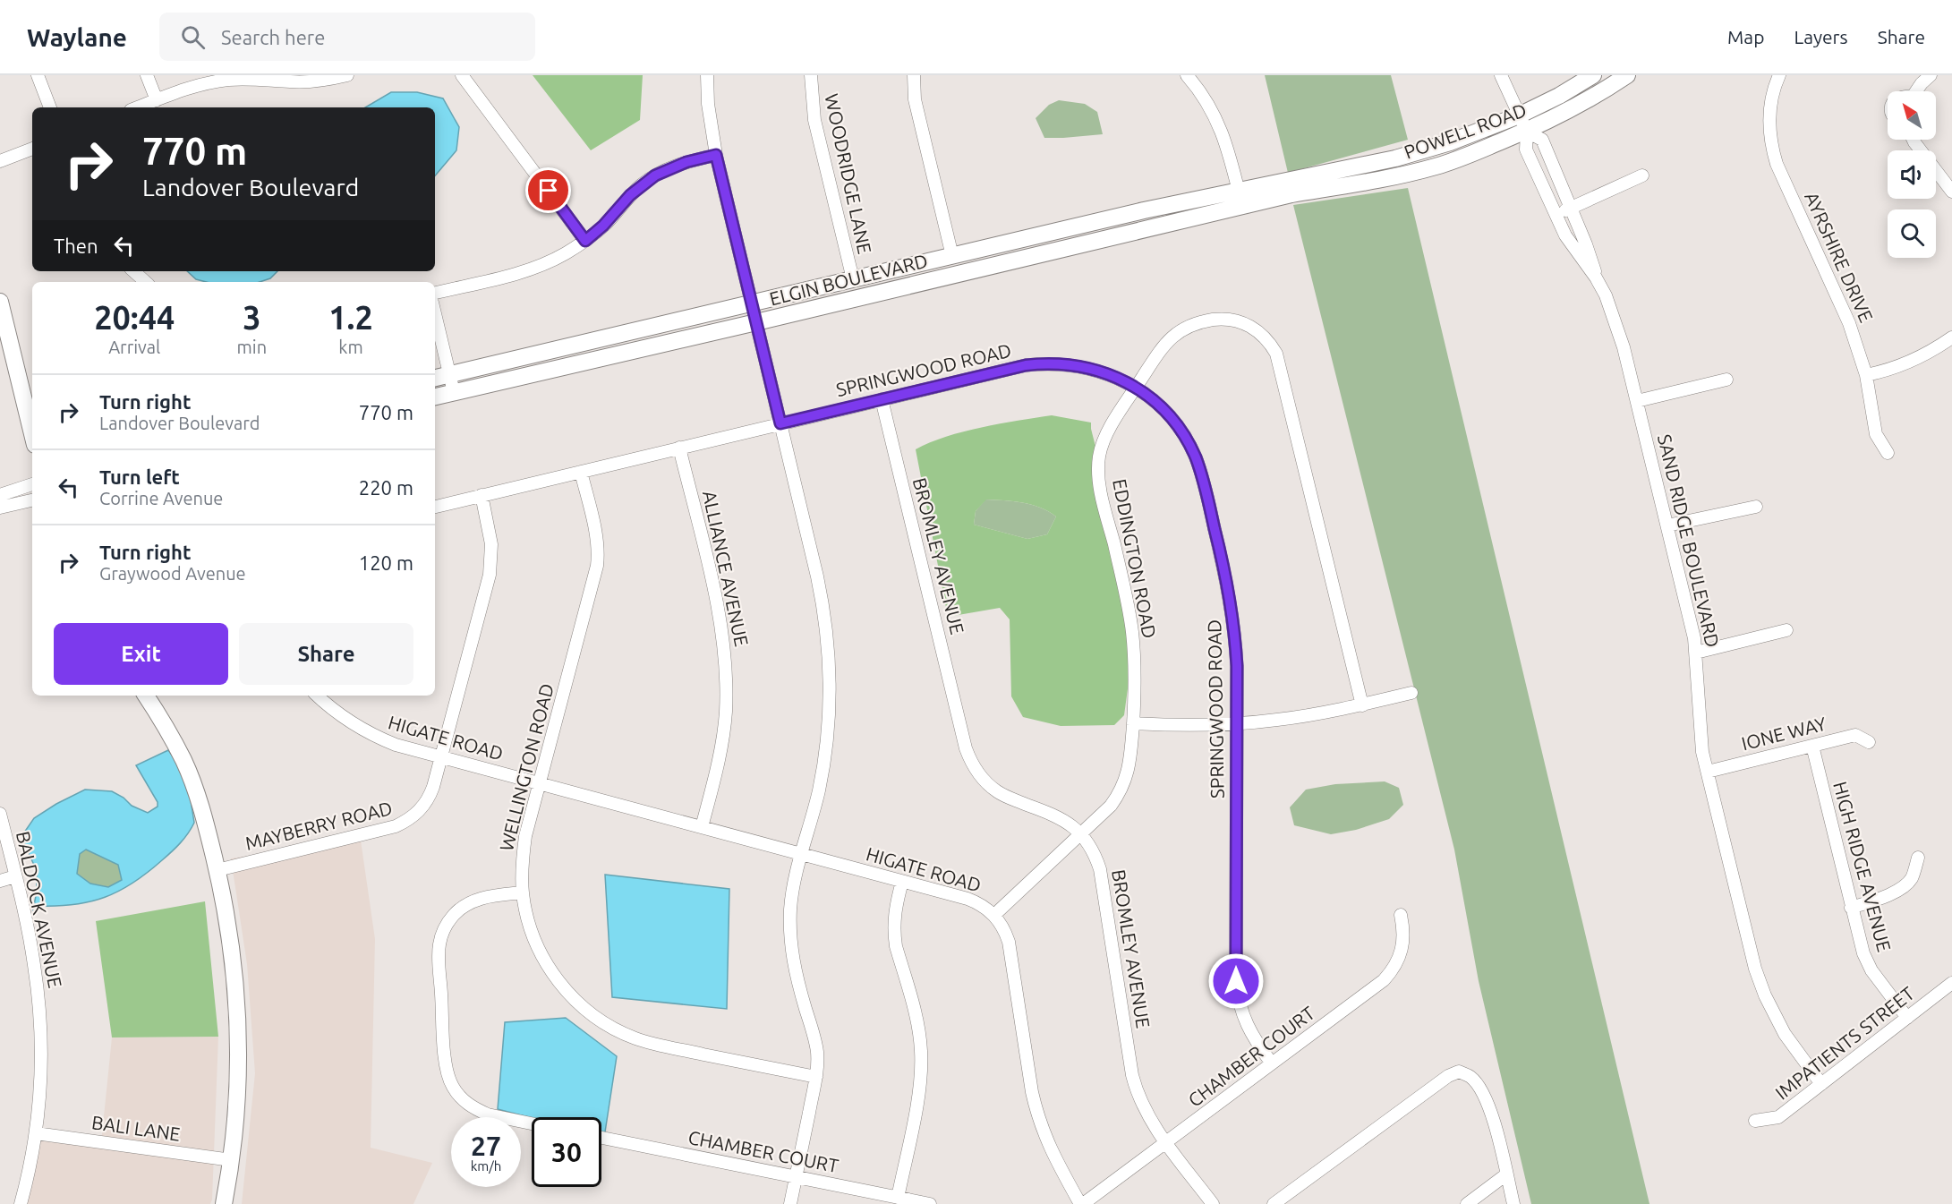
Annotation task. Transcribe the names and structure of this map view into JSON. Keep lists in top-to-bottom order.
{
  "streets": {
    "main road": ["POWELL ROAD", "ELGIN BOULEVARD"],
    "street": [
      "WOODRIDGE LANE",
      "AYRSHIRE DRIVE",
      "SPRINGWOOD ROAD",
      "SAND RIDGE BOULEVARD",
      "BROMLEY AVENUE",
      "EDDINGTON ROAD",
      "ALLIANCE AVENUE",
      "IONE WAY",
      "HIGATE ROAD",
      "WELLINGTON ROAD",
      "MAYBERRY ROAD",
      "HIGH RIDGE AVENUE",
      "BALDOCK AVENUE",
      "IMPATIENTS STREET",
      "CHAMBER COURT",
      "BALI LANE"
    ]
  },
  "crossings": [
    ["POWELL ROAD", "ELGIN BOULEVARD"],
    ["POWELL ROAD", "SAND RIDGE BOULEVARD"],
    ["WOODRIDGE LANE", "ELGIN BOULEVARD"],
    ["SPRINGWOOD ROAD", "BROMLEY AVENUE"],
    ["SPRINGWOOD ROAD", "EDDINGTON ROAD"],
    ["SPRINGWOOD ROAD", "ALLIANCE AVENUE"],
    ["SPRINGWOOD ROAD", "WELLINGTON ROAD"],
    ["SPRINGWOOD ROAD", "MAYBERRY ROAD"],
    ["SPRINGWOOD ROAD", "CHAMBER COURT"],
    ["SAND RIDGE BOULEVARD", "IONE WAY"],
    ["SAND RIDGE BOULEVARD", "IMPATIENTS STREET"],
    ["BROMLEY AVENUE", "EDDINGTON ROAD"],
    ["BROMLEY AVENUE", "CHAMBER COURT"],
    ["EDDINGTON ROAD", "HIGATE ROAD"],
    ["ALLIANCE AVENUE", "HIGATE ROAD"],
    ["IONE WAY", "HIGH RIDGE AVENUE"],
    ["HIGATE ROAD", "WELLINGTON ROAD"],
    ["HIGATE ROAD", "MAYBERRY ROAD"],
    ["HIGATE ROAD", "CHAMBER COURT"],
    ["HIGH RIDGE AVENUE", "IMPATIENTS STREET"],
    ["BALDOCK AVENUE", "BALI LANE"]
  ],
  "north": "top left",
  "page": {
    "header": "Waylane",
    "search": "Search here",
    "nav": ["Map", "Layers", "Share"],
    "turn": ["770 m", "Landover Boulevard"],
    "then": "Then",
    "eta": [
      "20:44",
      "Arrival",
      "3",
      "min",
      "1.2",
      "km"
    ],
    "list": [
      {
        "name": "Turn right",
        "note": "Landover Boulevard",
        "value": "770 m"
      },
      {
        "name": "Turn left",
        "note": "Corrine Avenue",
        "value": "220 m"
      },
      {
        "name": "Turn right",
        "note": "Graywood Avenue",
        "value": "120 m"
      }
    ],
    "buttons": ["Exit", "Share"],
    "speed": "27 km/h",
    "limit": "30"
  }
}
